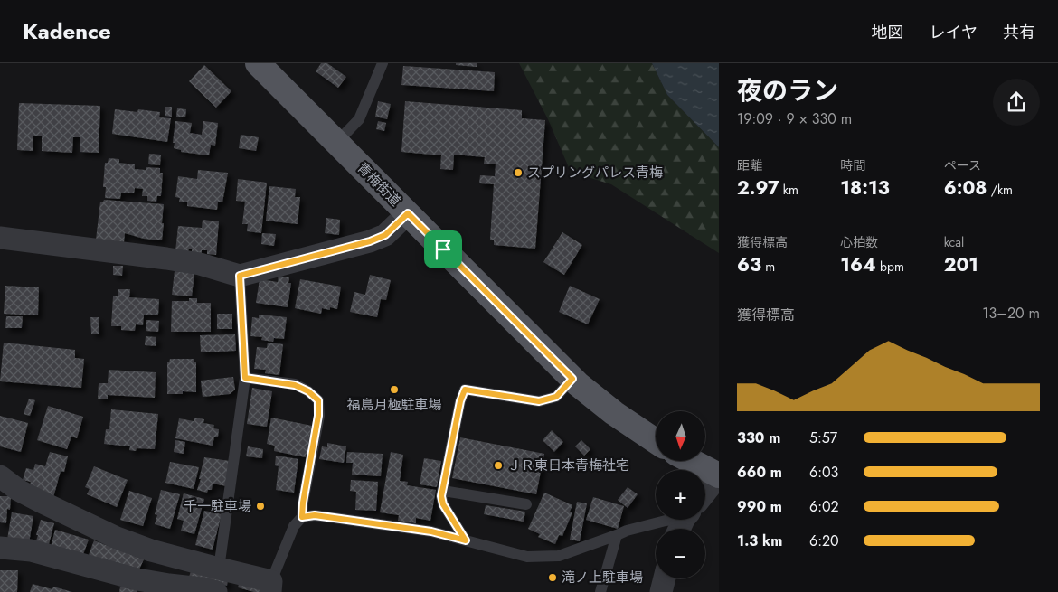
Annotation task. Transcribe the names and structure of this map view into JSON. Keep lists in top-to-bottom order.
{
  "streets": {
    "main road": ["青梅街道"]
  },
  "places": [
    "スプリングパレス青梅",
    "福島月極駐車場",
    "ＪＲ東日本青梅社宅",
    "千一駐車場",
    "滝ノ上駐車場"
  ],
  "north": "bottom",
  "page": {
    "header": "Kadence",
    "nav": ["地図", "レイヤ", "共有"],
    "heading": ["夜のラン", "19:09 · 9 × 330 m"],
    "stats": [
      ["距離", "2.97 km"],
      ["時間", "18:13"],
      ["ペース", "6:08 /km"],
      ["獲得標高", "63 m"],
      ["心拍数", "164 bpm"],
      ["kcal", "201"]
    ],
    "chart": ["獲得標高", "13–20 m"],
    "map_buttons": ["+", "−"],
    "list": [
      {
        "name": "330 m",
        "note": "5:57"
      },
      {
        "name": "660 m",
        "note": "6:03"
      },
      {
        "name": "990 m",
        "note": "6:02"
      },
      {
        "name": "1.3 km",
        "note": "6:20"
      }
    ]
  }
}
